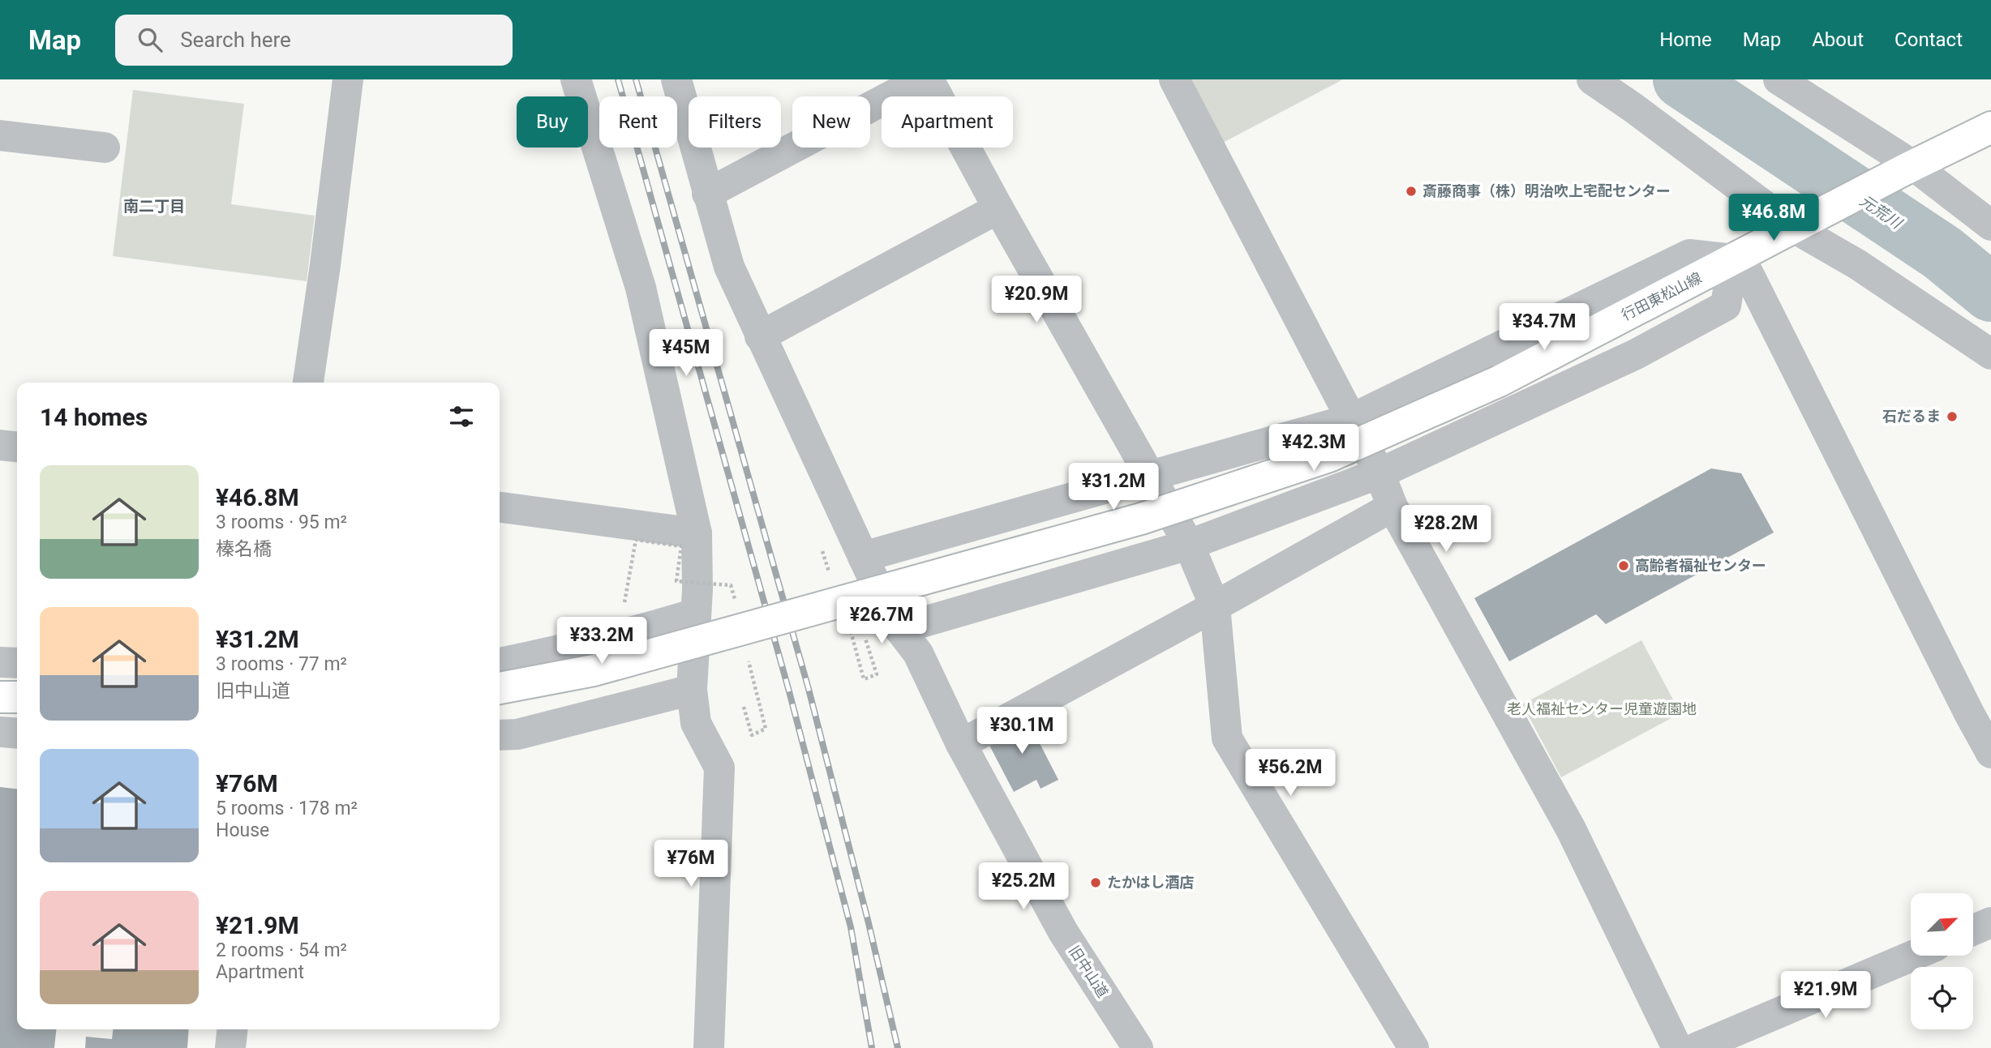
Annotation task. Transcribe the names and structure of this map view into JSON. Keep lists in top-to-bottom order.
{
  "streets": {
    "main road": ["行田東松山線"],
    "street": ["旧中山道"]
  },
  "districts": ["南二丁目"],
  "water": ["元荒川"],
  "parks": ["老人福祉センター児童遊園地"],
  "places": [
    "斎藤商事（株）明治吹上宅配センター",
    "石だるま",
    "高齢者福祉センター",
    "たかはし酒店"
  ],
  "north": "top right",
  "page": {
    "header": "Map",
    "search": "Search here",
    "nav": [
      "Home",
      "Map",
      "About",
      "Contact"
    ],
    "chip": [
      "Buy",
      "Rent",
      "Filters",
      "New",
      "Apartment"
    ],
    "price": [
      "¥46.8M",
      "¥20.9M",
      "¥34.7M",
      "¥45M",
      "¥42.3M",
      "¥31.2M",
      "¥28.2M",
      "¥26.7M",
      "¥33.2M",
      "¥30.1M",
      "¥56.2M",
      "¥76M",
      "¥25.2M",
      "¥21.9M"
    ],
    "heading": "14 homes",
    "list": [
      {
        "name": "¥46.8M",
        "note": "3 rooms · 95 m² · 榛名橋"
      },
      {
        "name": "¥31.2M",
        "note": "3 rooms · 77 m² · 旧中山道"
      },
      {
        "name": "¥76M",
        "note": "5 rooms · 178 m² · House"
      },
      {
        "name": "¥21.9M",
        "note": "2 rooms · 54 m² · Apartment"
      }
    ]
  }
}
